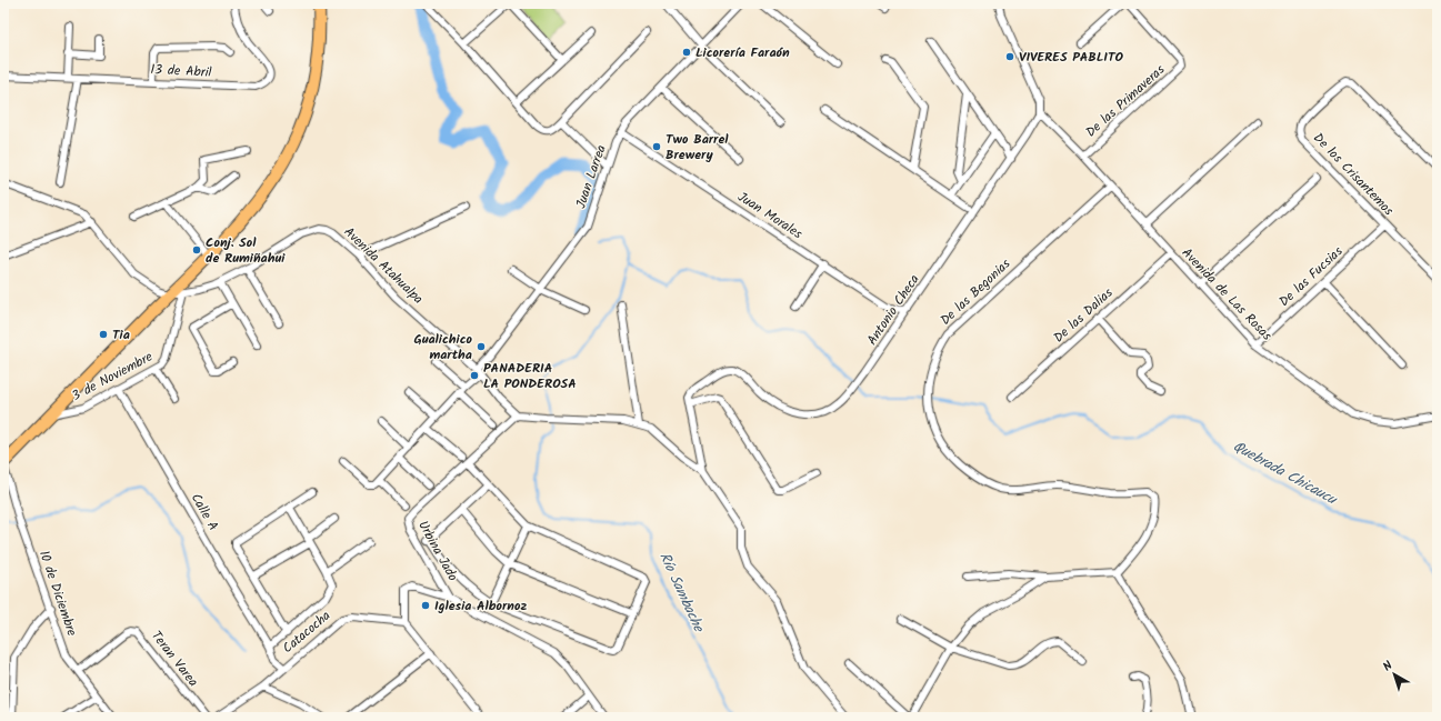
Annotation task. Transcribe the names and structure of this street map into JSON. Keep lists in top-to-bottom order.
{
  "streets": {
    "street": [
      "13 de Abril",
      "De las Primaveras",
      "De los Crisantemos",
      "Juan Larrea",
      "Juan Morales",
      "Avenida Atahualpa",
      "De las Fucsias",
      "De las Begonias",
      "Avenida de Las Rosas",
      "Antonio Checa",
      "De las Dalias",
      "3 de Noviembre",
      "Calle A",
      "Urbina Jado",
      "10 de Diciembre",
      "Catacocha",
      "Teran Varea"
    ]
  },
  "crossings": [
    ["De las Primaveras", "Avenida de Las Rosas"],
    ["De los Crisantemos", "De las Fucsias"],
    ["Juan Larrea", "Juan Morales"],
    ["Juan Larrea", "Avenida Atahualpa"],
    ["Juan Morales", "Antonio Checa"],
    ["Avenida Atahualpa", "3 de Noviembre"],
    ["Avenida Atahualpa", "Urbina Jado"],
    ["De las Fucsias", "Avenida de Las Rosas"],
    ["De las Begonias", "Avenida de Las Rosas"],
    ["Avenida de Las Rosas", "Antonio Checa"],
    ["Avenida de Las Rosas", "De las Dalias"],
    ["3 de Noviembre", "Calle A"],
    ["Calle A", "Catacocha"],
    ["10 de Diciembre", "Teran Varea"]
  ],
  "water": ["Quebrada Chicaucu", "Río Sambache"],
  "places": [
    "Licorería Faraón",
    "VIVERES PABLITO",
    "Two Barrel Brewery",
    "Conj. Sol de Rumiñahui",
    "Tia",
    "Gualichico martha",
    "PANADERIA LA PONDEROSA",
    "Iglesia Albornoz"
  ],
  "north": "top left"
}
